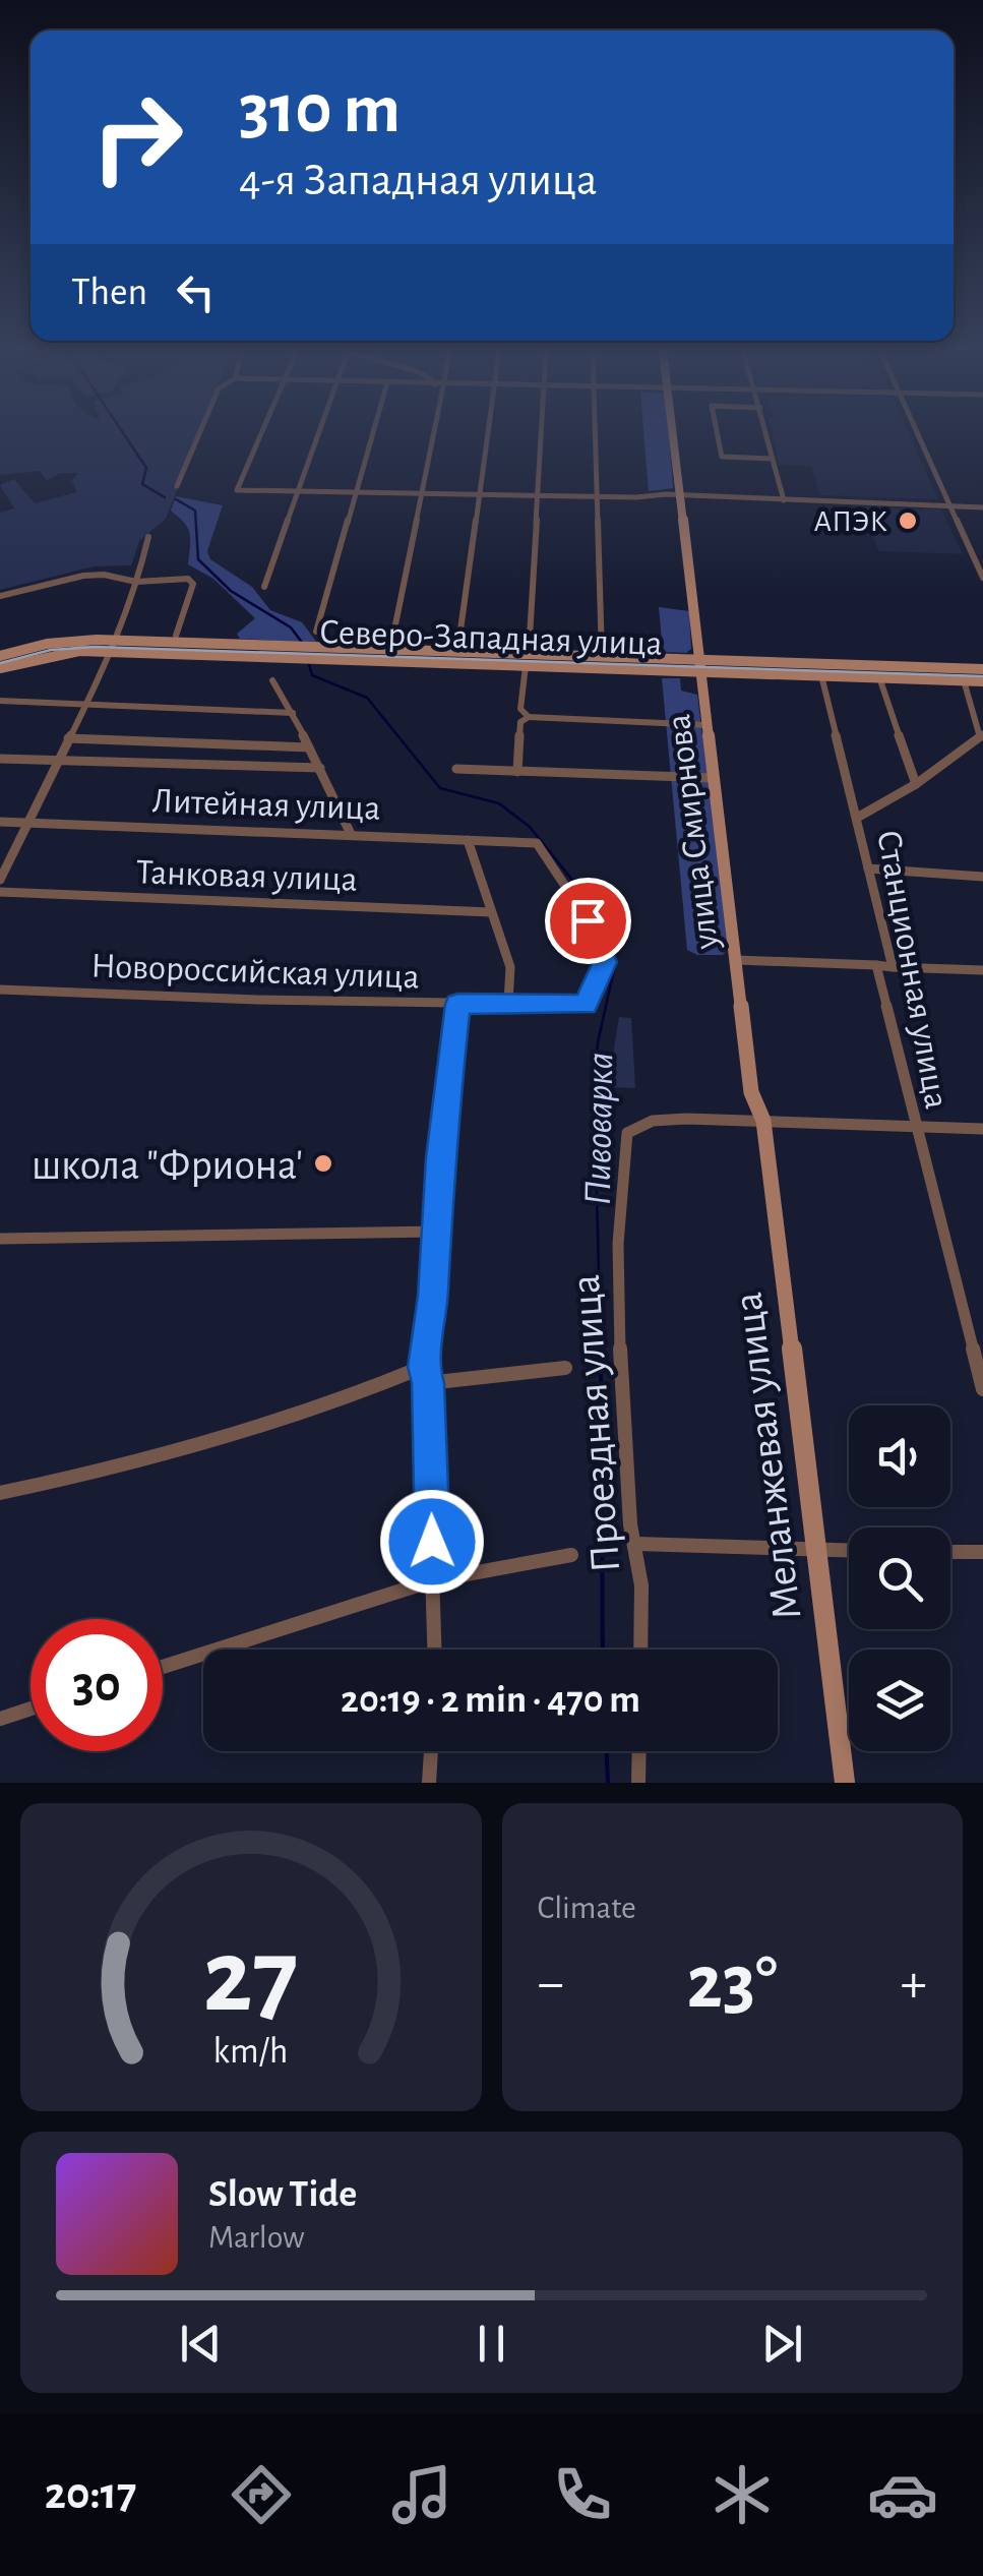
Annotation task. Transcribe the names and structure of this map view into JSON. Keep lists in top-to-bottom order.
{
  "streets": {
    "main road": ["Северо-Западная улица", "улица Смирнова", "Меланжевая улица"],
    "street": [
      "Литейная улица",
      "Танковая улица",
      "Станционная улица",
      "Новороссийская улица",
      "Проездная улица"
    ]
  },
  "crossings": [
    ["Северо-Западная улица", "улица Смирнова"],
    ["Северо-Западная улица", "Станционная улица"],
    ["Литейная улица", "Новороссийская улица"],
    ["улица Смирнова", "Проездная улица"],
    ["улица Смирнова", "Меланжевая улица"],
    ["Проездная улица", "Меланжевая улица"]
  ],
  "water": ["Пивоварка"],
  "places": ["АПЭК", "школа \"Фриона'"],
  "page": {
    "turn": ["310 m", "4-я Западная улица"],
    "then": "Then",
    "limit": "30",
    "trip": "20:19 · 2 min · 470 m",
    "tile": "Climate",
    "heat": ["−", "23°", "+"],
    "song": ["Slow Tide", "Marlow"],
    "tabs": "20:17",
    "gauge": ["27", "km/h"]
  }
}
